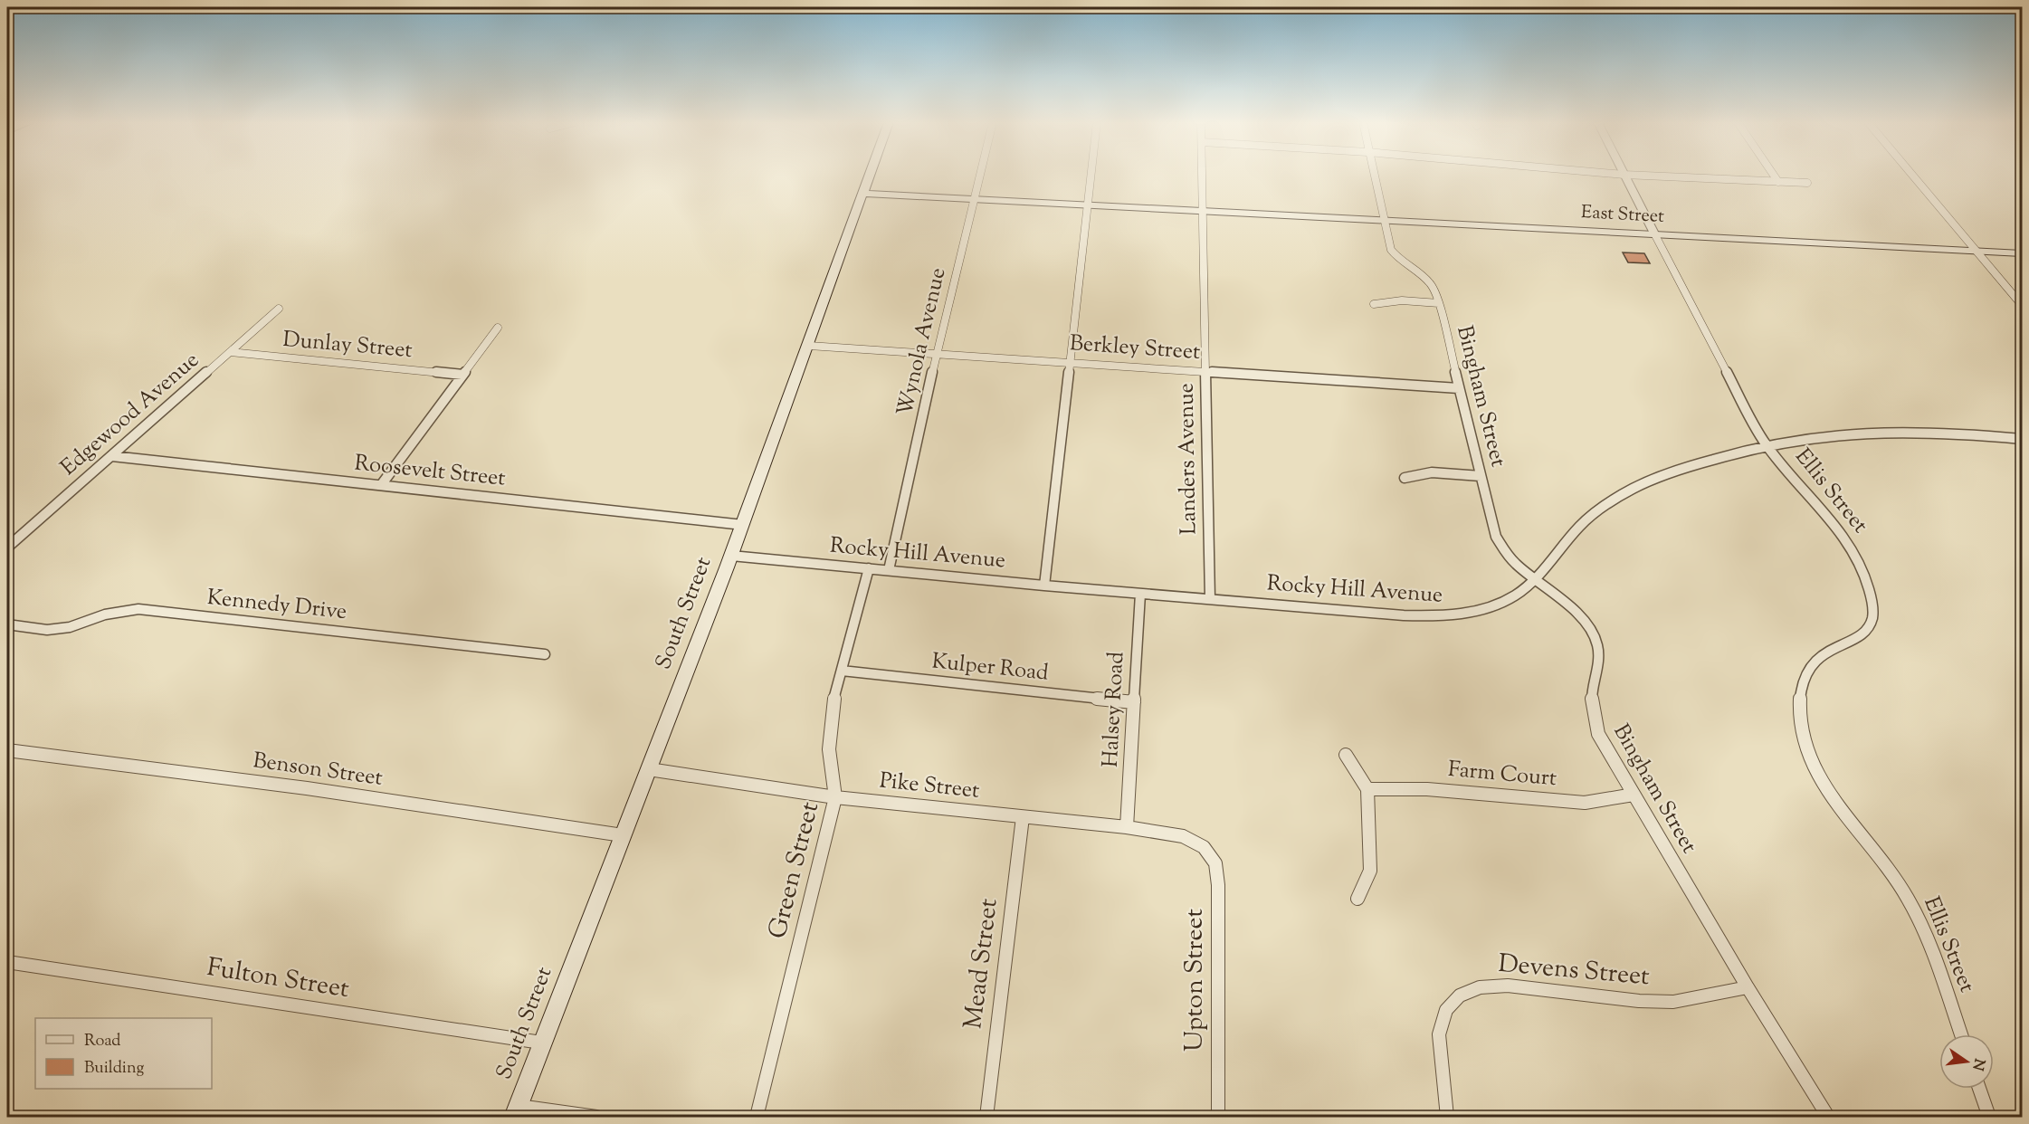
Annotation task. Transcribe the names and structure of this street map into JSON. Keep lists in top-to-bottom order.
{
  "streets": {
    "main road": ["East Street", "South Street"],
    "street": [
      "Wynola Avenue",
      "Dunlay Street",
      "Berkley Street",
      "Bingham Street",
      "Edgewood Avenue",
      "Landers Avenue",
      "Roosevelt Street",
      "Ellis Street",
      "Rocky Hill Avenue",
      "Kennedy Drive",
      "Kulper Road",
      "Halsey Road",
      "Benson Street",
      "Farm Court",
      "Pike Street",
      "Green Street",
      "Mead Street",
      "Devens Street",
      "Fulton Street",
      "Upton Street"
    ]
  },
  "crossings": [
    ["East Street", "Wynola Avenue"],
    ["East Street", "Bingham Street"],
    ["East Street", "Landers Avenue"],
    ["East Street", "Ellis Street"],
    ["East Street", "South Street"],
    ["Wynola Avenue", "Berkley Street"],
    ["Wynola Avenue", "Rocky Hill Avenue"],
    ["Dunlay Street", "Edgewood Avenue"],
    ["Berkley Street", "Bingham Street"],
    ["Berkley Street", "Landers Avenue"],
    ["Berkley Street", "South Street"],
    ["Bingham Street", "Rocky Hill Avenue"],
    ["Bingham Street", "Farm Court"],
    ["Bingham Street", "Devens Street"],
    ["Edgewood Avenue", "Roosevelt Street"],
    ["Landers Avenue", "Rocky Hill Avenue"],
    ["Roosevelt Street", "South Street"],
    ["Ellis Street", "Rocky Hill Avenue"],
    ["Rocky Hill Avenue", "South Street"],
    ["Rocky Hill Avenue", "Halsey Road"],
    ["Rocky Hill Avenue", "Green Street"],
    ["South Street", "Benson Street"],
    ["South Street", "Pike Street"],
    ["South Street", "Fulton Street"],
    ["Kulper Road", "Halsey Road"],
    ["Kulper Road", "Green Street"],
    ["Halsey Road", "Pike Street"],
    ["Pike Street", "Green Street"],
    ["Pike Street", "Mead Street"],
    ["Pike Street", "Upton Street"]
  ],
  "legend": ["Road", "Building"],
  "north": "right"
}
